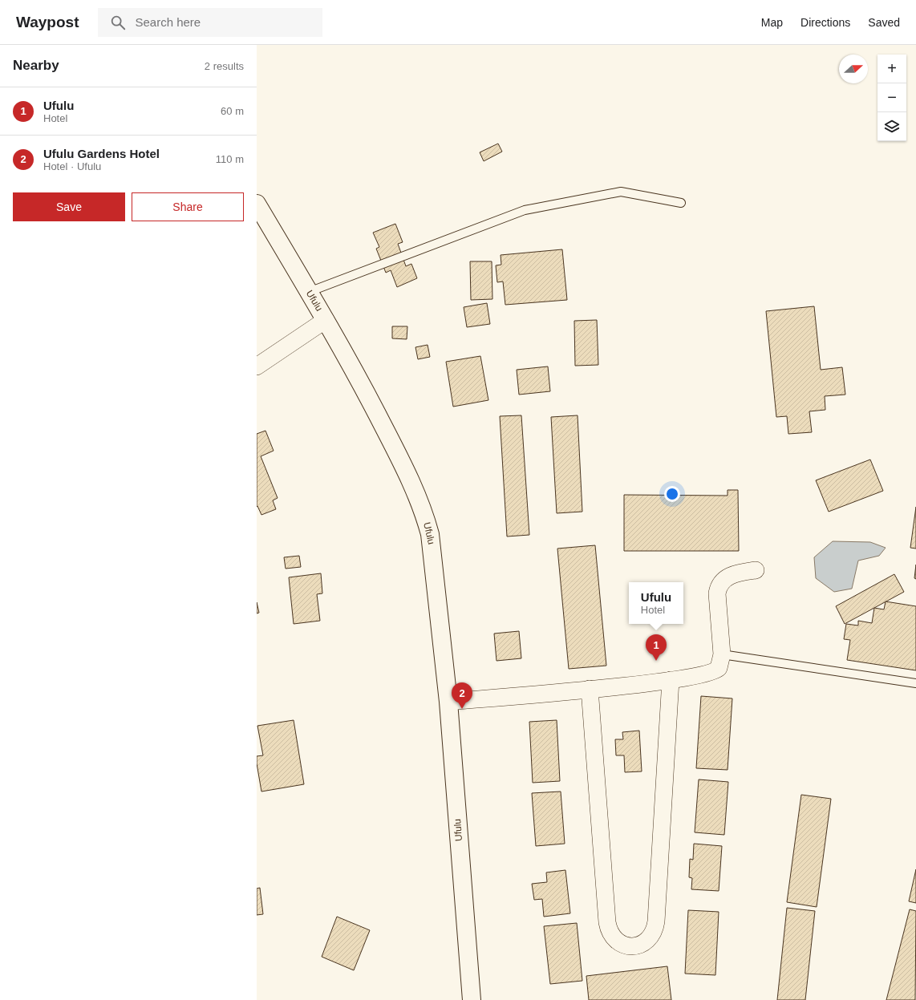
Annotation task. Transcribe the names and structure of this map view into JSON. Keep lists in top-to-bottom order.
{
  "streets": {
    "street": ["Ufulu"]
  },
  "north": "right",
  "page": {
    "header": "Waypost",
    "search": "Search here",
    "nav": ["Map", "Directions", "Saved"],
    "heading": ["Nearby", "2 results"],
    "map_buttons": ["+", "−"],
    "list": [
      {
        "mark": "1",
        "name": "Ufulu",
        "note": "Hotel",
        "value": "60 m"
      },
      {
        "mark": "2",
        "name": "Ufulu Gardens Hotel",
        "note": "Hotel · Ufulu",
        "value": "110 m"
      }
    ],
    "buttons": ["Save", "Share"],
    "popup": ["Ufulu", "Hotel"],
    "pins": ["1", "2"]
  }
}
